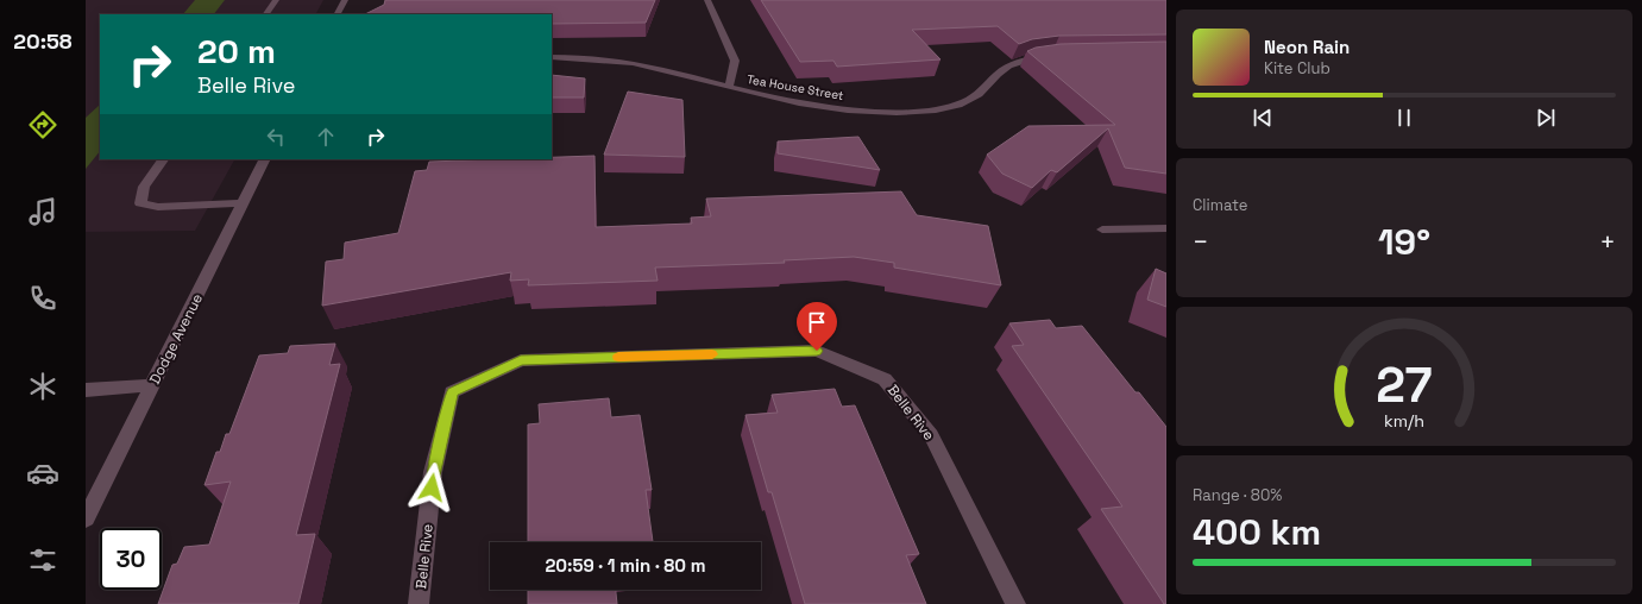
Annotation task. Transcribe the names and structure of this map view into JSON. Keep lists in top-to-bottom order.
{
  "streets": {
    "street": ["Tea House Street", "Dodge Avenue", "Belle Rive"]
  },
  "page": {
    "tabs": "20:58",
    "turn": ["20 m", "Belle Rive"],
    "song": ["Neon Rain", "Kite Club"],
    "tile": [
      "Climate",
      ["Range · 80%", "400 km"]
    ],
    "heat": ["−", "19°", "+"],
    "limit": "30",
    "trip": "20:59 · 1 min · 80 m",
    "gauge": ["27", "km/h"]
  }
}
